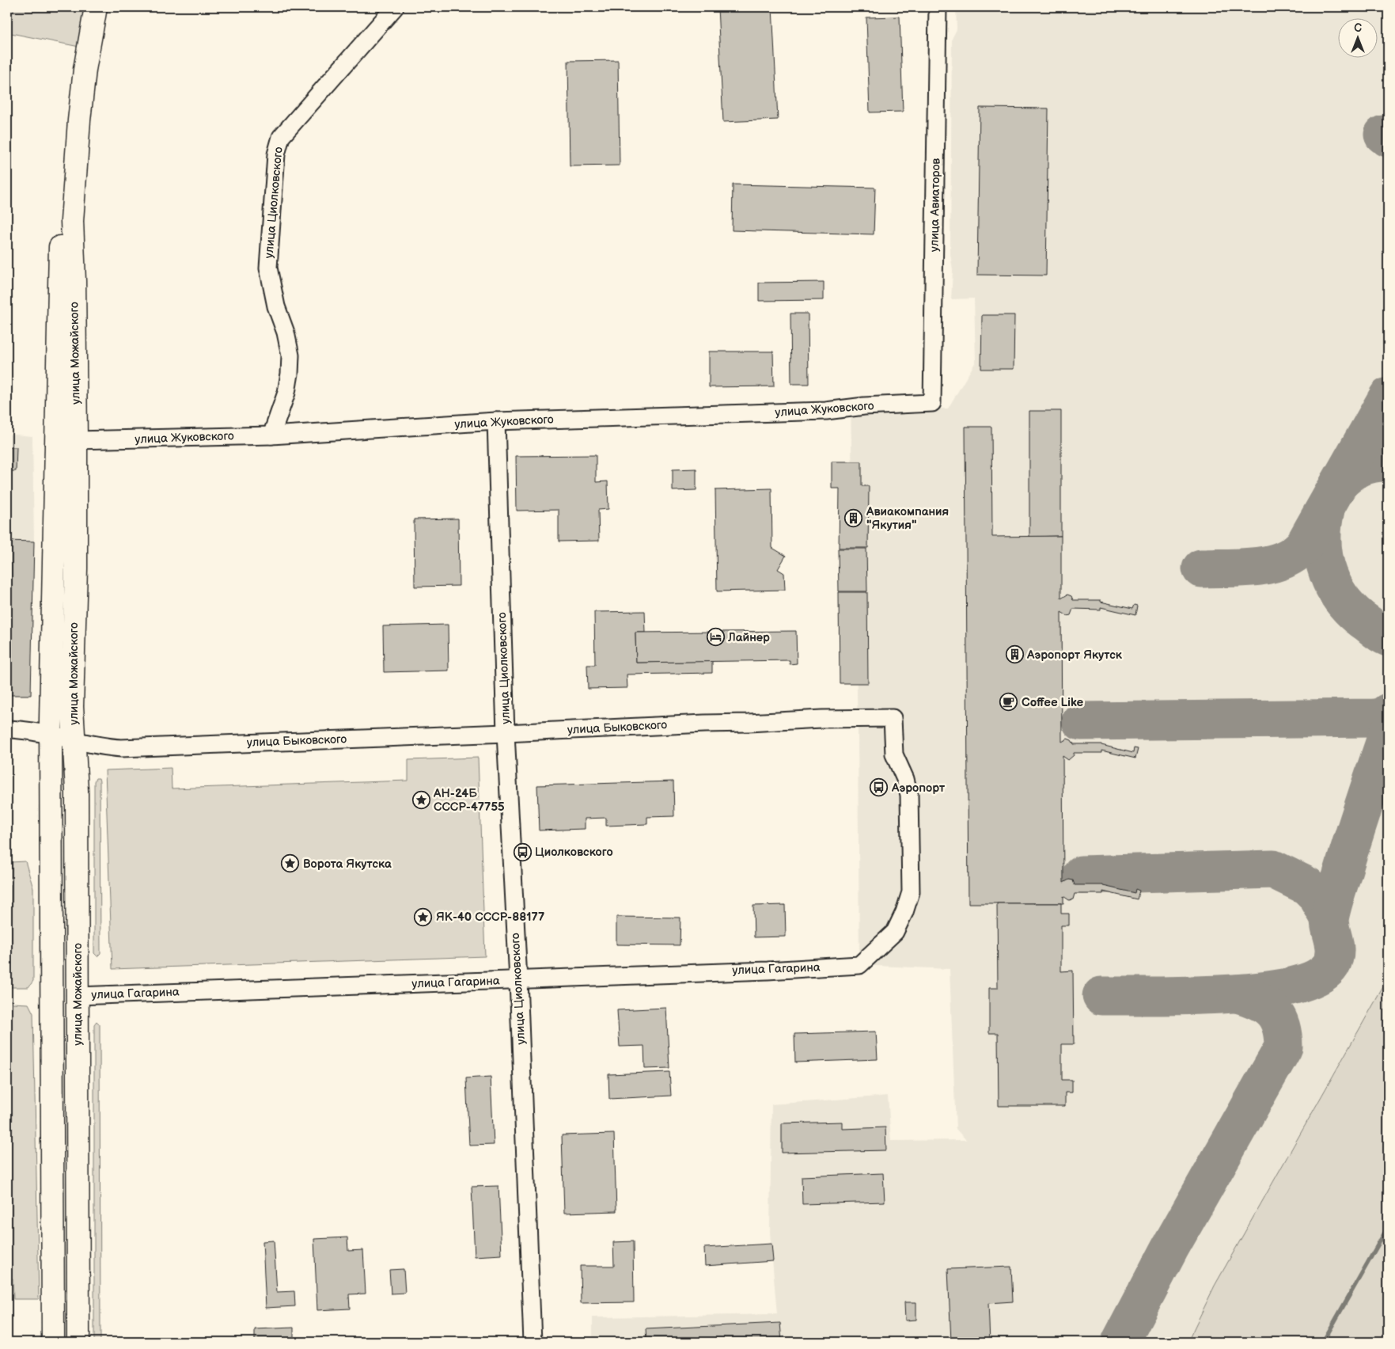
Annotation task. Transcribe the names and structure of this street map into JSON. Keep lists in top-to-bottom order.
{
  "streets": {
    "main road": ["улица Можайского", "улица Гагарина"],
    "street": [
      "улица Циолковского",
      "улица Авиаторов",
      "улица Жуковского",
      "улица Быковского"
    ]
  },
  "crossings": [
    ["улица Циолковского", "улица Жуковского"],
    ["улица Циолковского", "улица Быковского"],
    ["улица Циолковского", "улица Гагарина"],
    ["улица Авиаторов", "улица Жуковского"],
    ["улица Можайского", "улица Жуковского"],
    ["улица Можайского", "улица Быковского"],
    ["улица Можайского", "улица Гагарина"],
    ["улица Быковского", "улица Гагарина"]
  ],
  "places": {
    "building": ["Авиакомпания \"Якутия\"", "Аэропорт Якутск"],
    "hotel": ["Лайнер"],
    "cafe": ["Coffee Like"],
    "bus stop": ["Аэропорт", "Циолковского"],
    "place": ["АН-24Б СССР-47755", "Ворота Якутска", "ЯК-40 СССР-88177"]
  },
  "north": "top"
}
